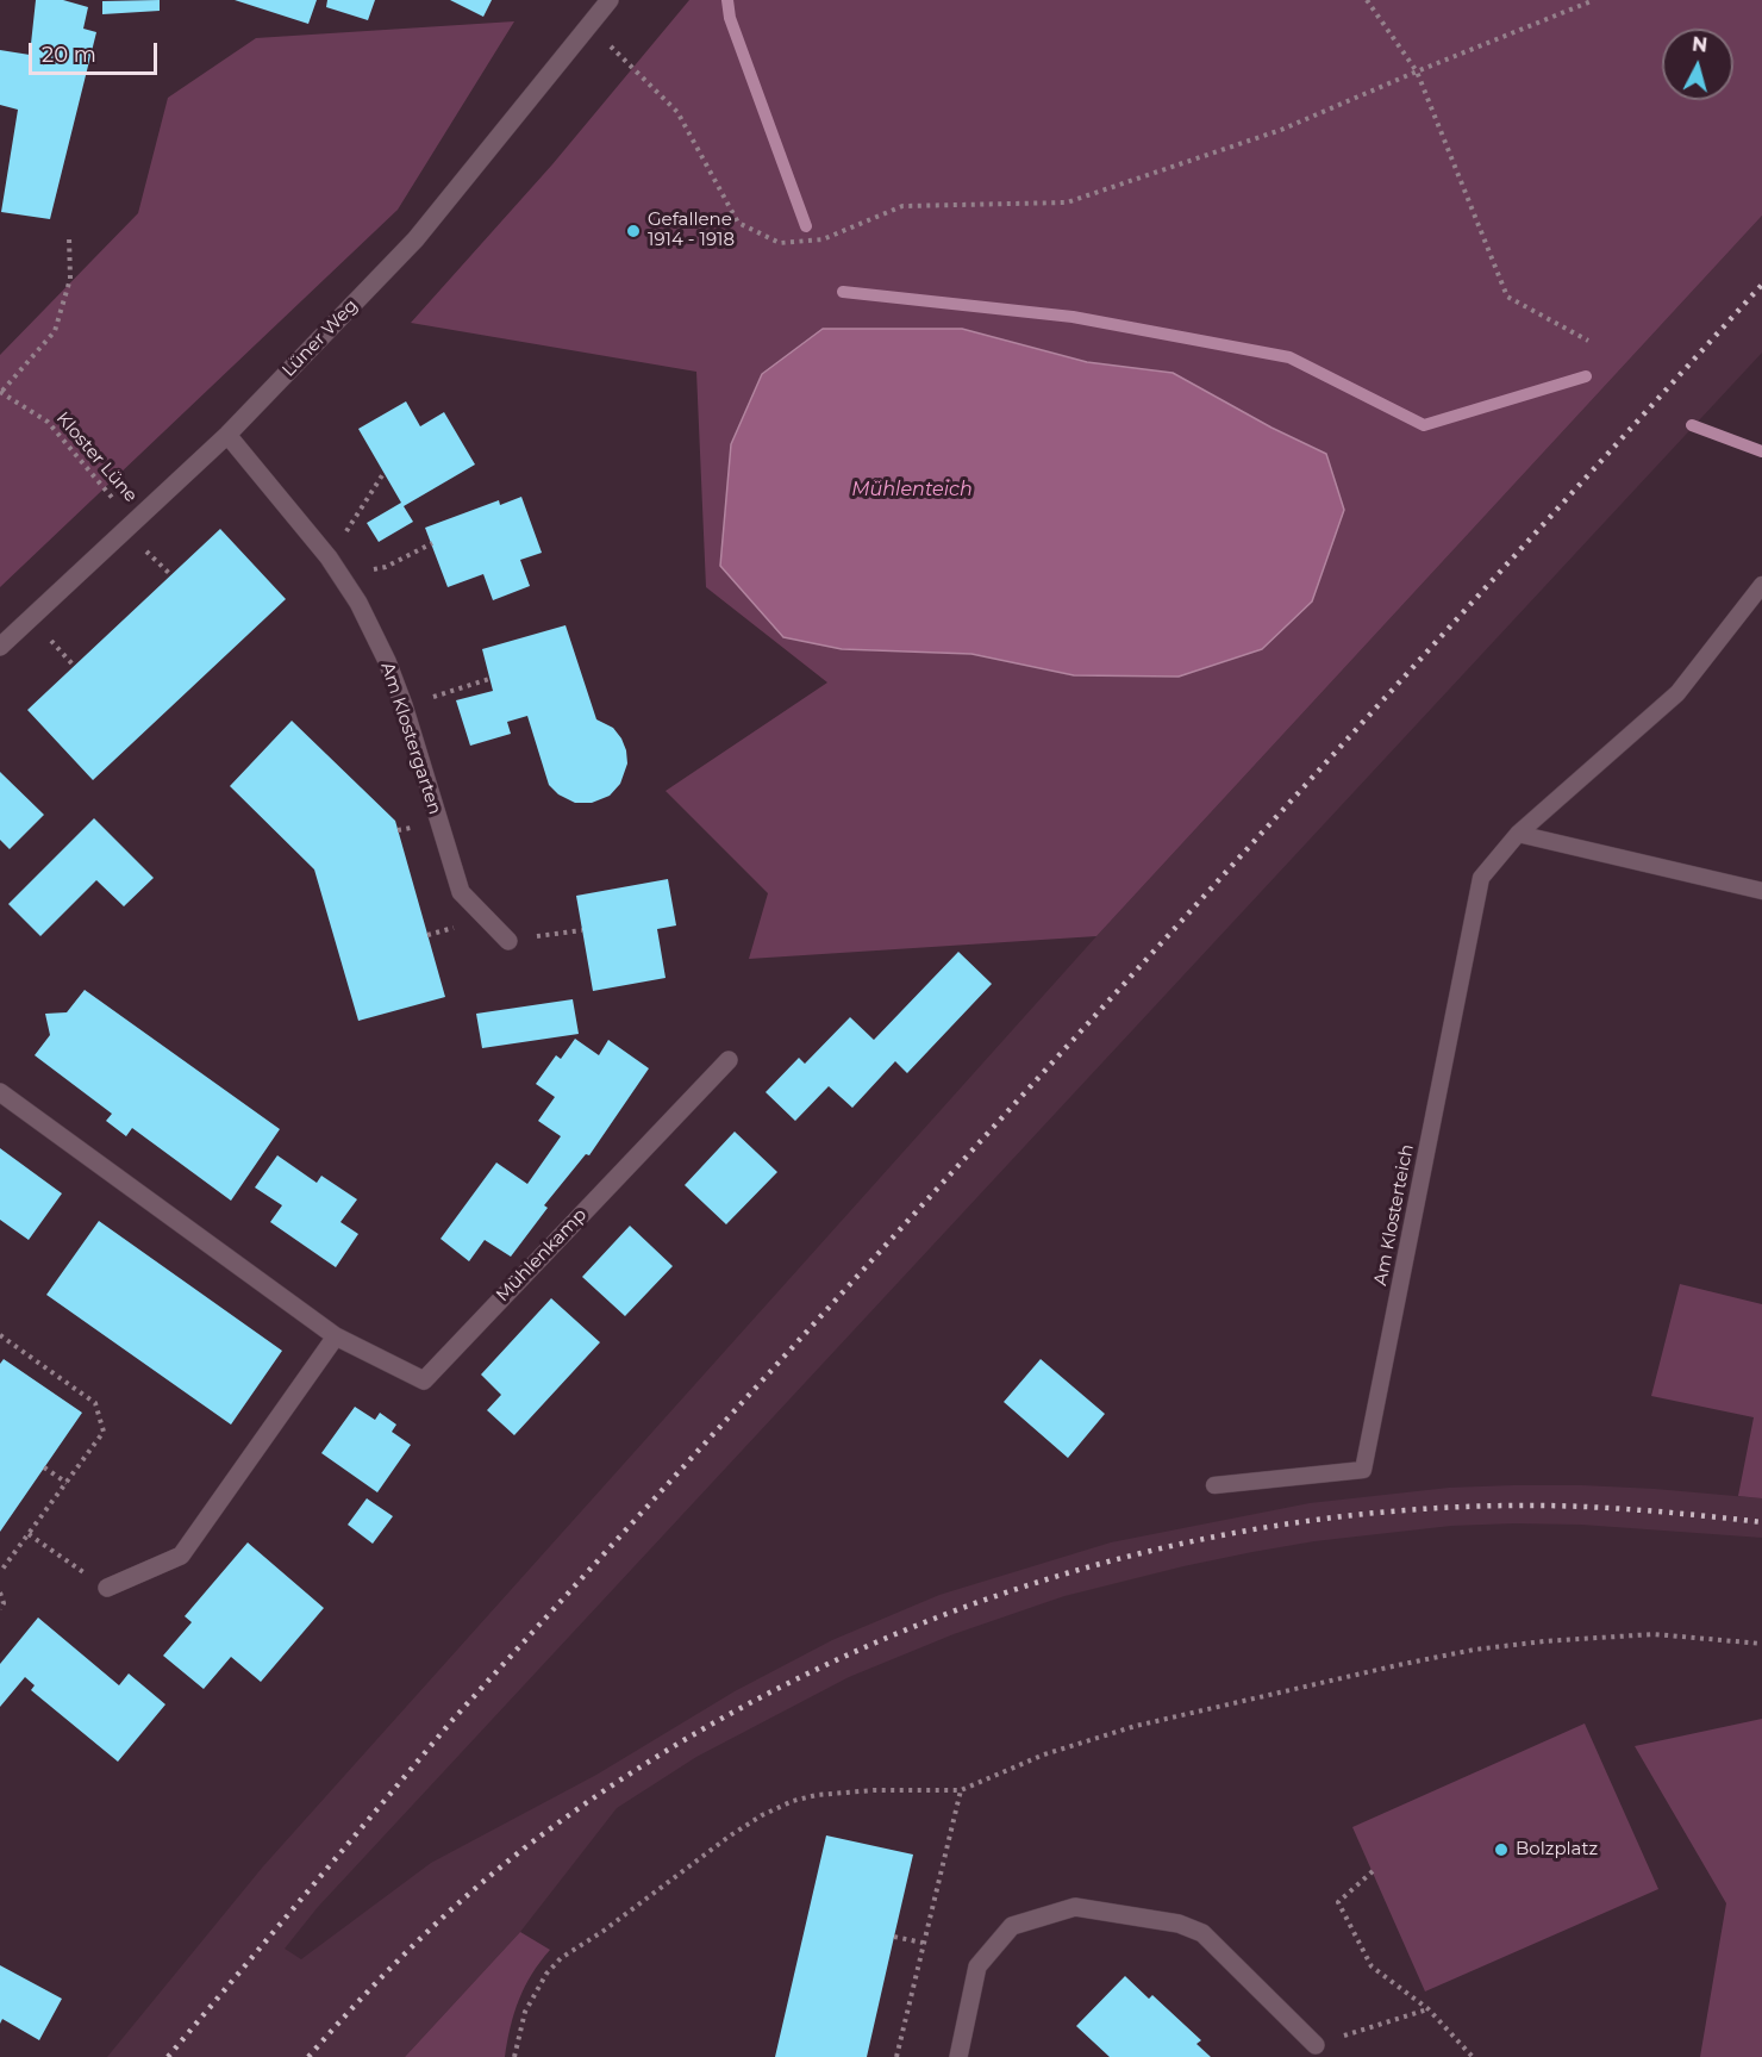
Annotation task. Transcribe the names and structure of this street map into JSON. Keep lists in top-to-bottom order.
{
  "streets": {
    "street": ["Lüner Weg", "Am Klostergarten", "Mühlenkamp"],
    "lane": ["Am Klosterteich"],
    "path": ["Kloster Lüne"]
  },
  "crossings": [
    ["Lüner Weg", "Kloster Lüne"],
    ["Lüner Weg", "Am Klostergarten"]
  ],
  "water": ["Mühlenteich"],
  "places": ["Gefallene 1914 - 1918", "Bolzplatz"],
  "scale_bar": "20 m",
  "north": "top"
}
